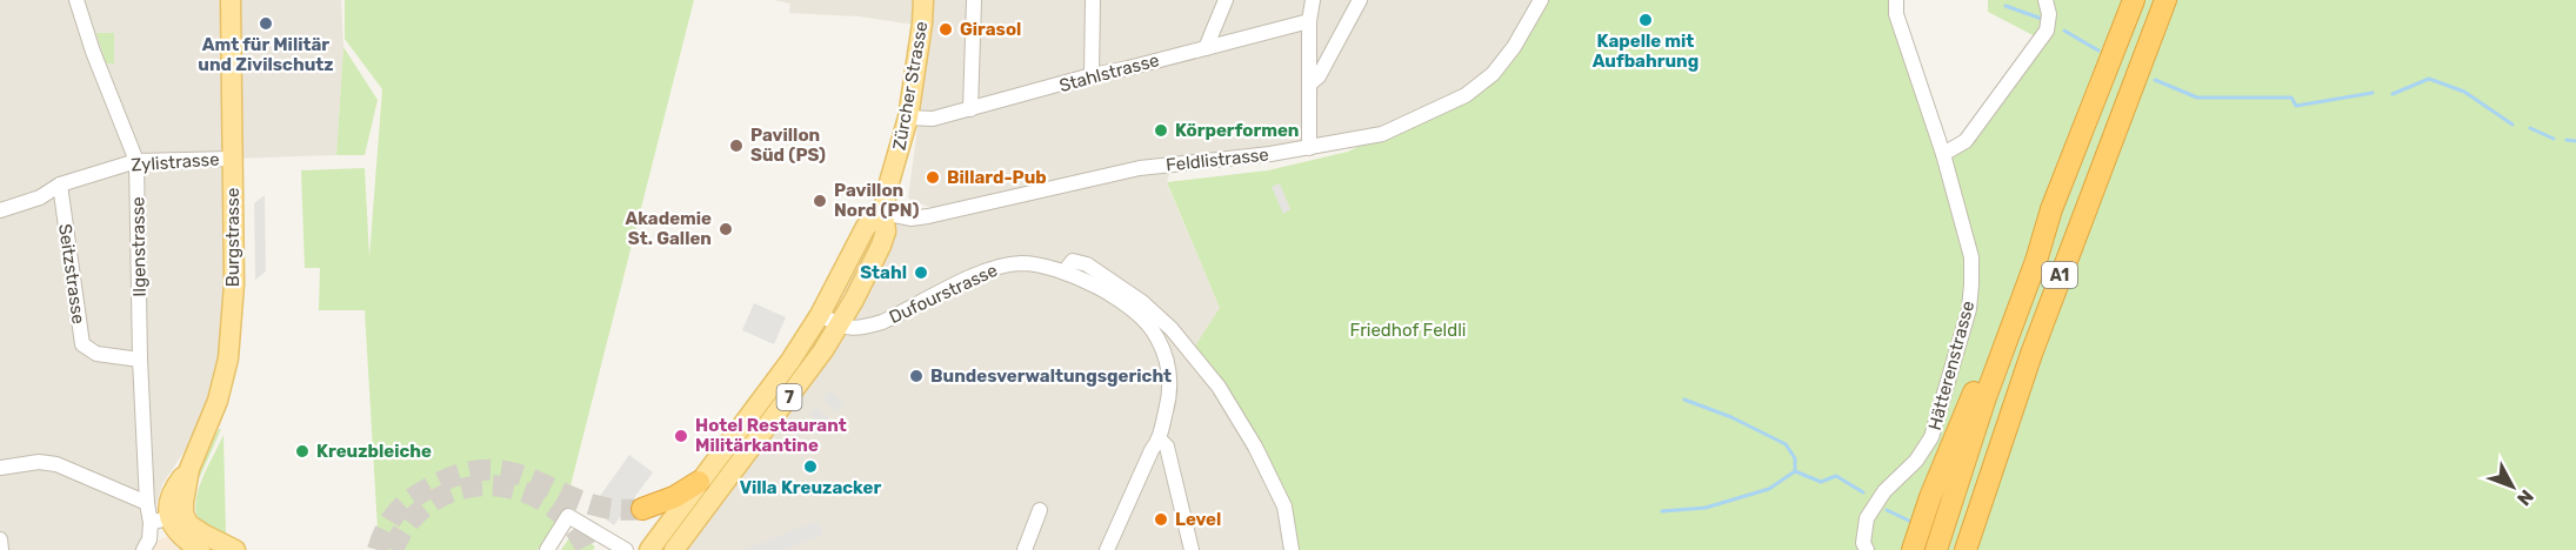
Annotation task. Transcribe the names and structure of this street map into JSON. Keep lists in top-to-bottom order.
{
  "streets": {
    "highway": ["A1"],
    "main road": ["Zürcher Strasse", "Burgstrasse", "7"],
    "street": [
      "Stahlstrasse",
      "Feldlistrasse",
      "Zylistrasse",
      "Ilgenstrasse",
      "Seitzstrasse",
      "Dufourstrasse",
      "Hätterenstrasse"
    ]
  },
  "crossings": [
    ["Stahlstrasse", "Zürcher Strasse"],
    ["Zürcher Strasse", "Feldlistrasse"],
    ["Zürcher Strasse", "7"],
    ["Feldlistrasse", "7"],
    ["Zylistrasse", "Burgstrasse"],
    ["Zylistrasse", "Ilgenstrasse"],
    ["Zylistrasse", "Seitzstrasse"],
    ["Burgstrasse", "Ilgenstrasse"],
    ["Ilgenstrasse", "Seitzstrasse"],
    ["Dufourstrasse", "7"]
  ],
  "parks": ["Friedhof Feldli"],
  "places": [
    "Kapelle mit Aufbahrung",
    "Amt für Militär und Zivilschutz",
    "Girasol",
    "Körperformen",
    "Pavillon Süd (PS)",
    "Billard-Pub",
    "Pavillon Nord (PN)",
    "Akademie St. Gallen",
    "Stahl",
    "Bundesverwaltungsgericht",
    "Hotel Restaurant Militärkantine",
    "Kreuzbleiche",
    "Villa Kreuzacker",
    "Level"
  ],
  "north": "bottom right"
}
